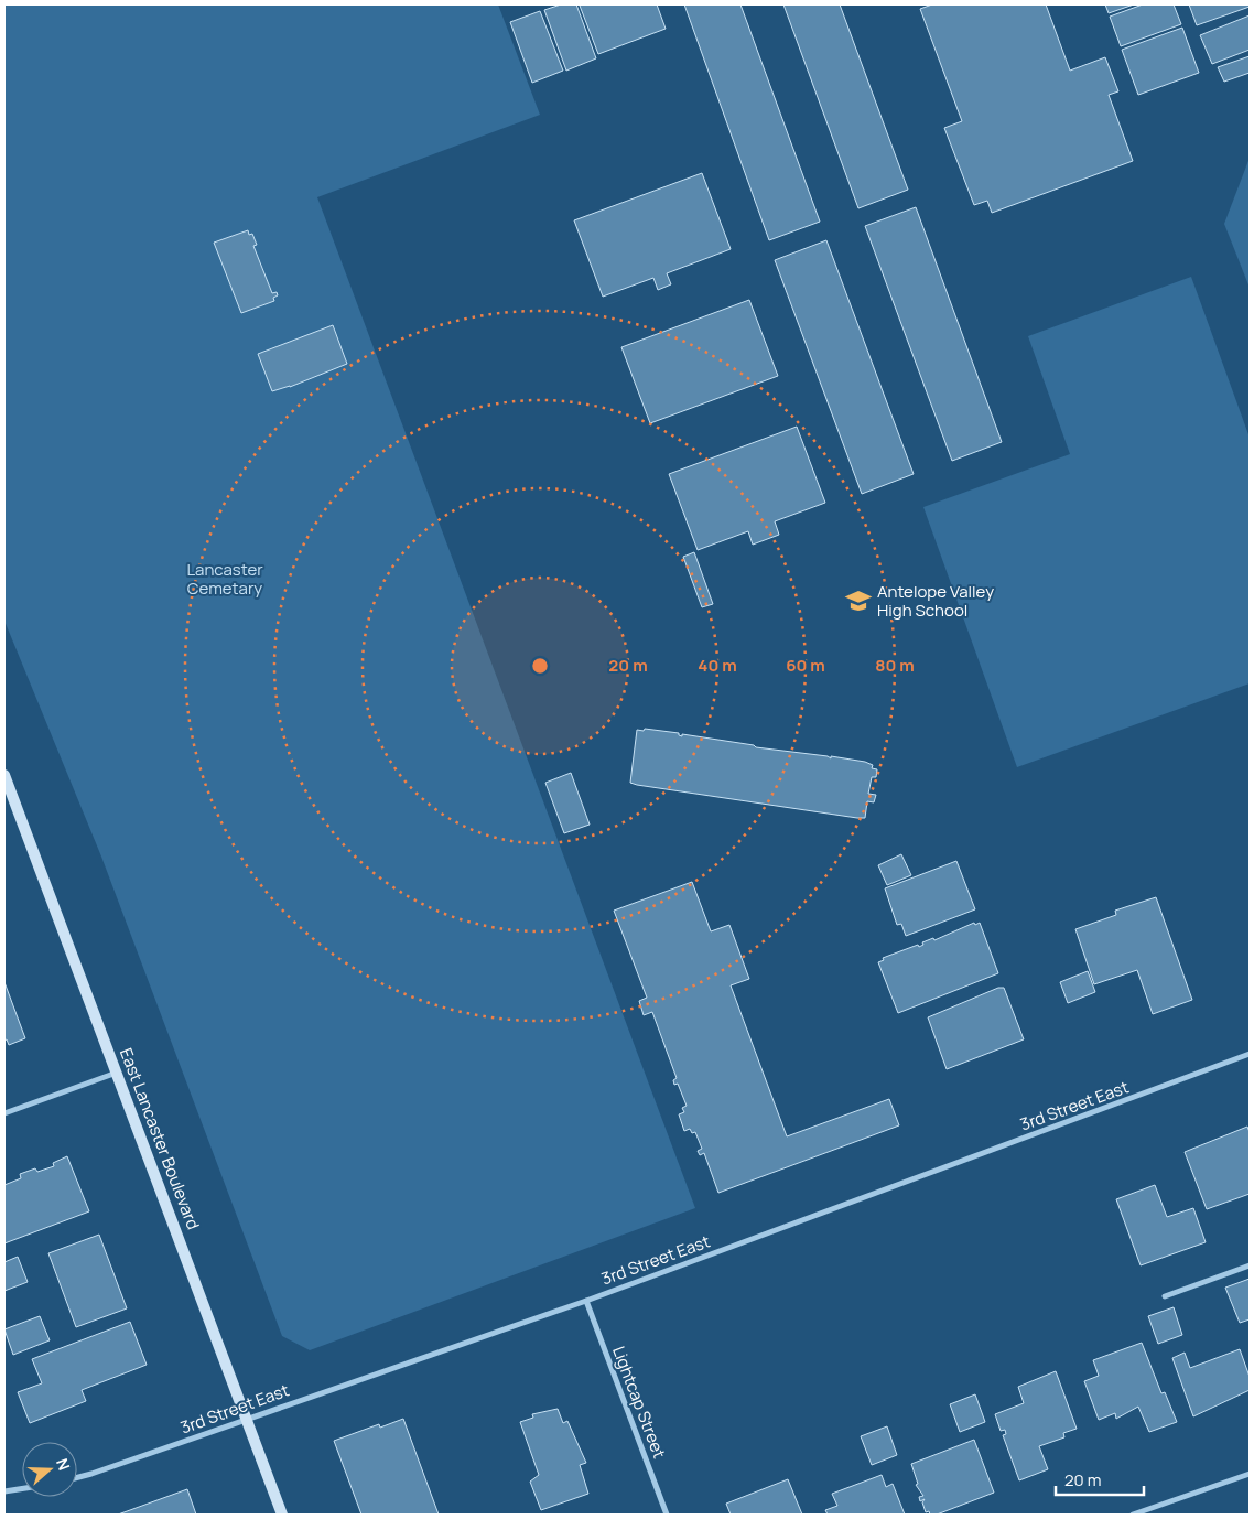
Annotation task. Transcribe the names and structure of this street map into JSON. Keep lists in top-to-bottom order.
{
  "streets": {
    "main road": ["East Lancaster Boulevard"],
    "street": ["3rd Street East", "Lightcap Street"]
  },
  "crossings": [
    ["3rd Street East", "East Lancaster Boulevard"],
    ["3rd Street East", "Lightcap Street"]
  ],
  "parks": ["Lancaster Cemetary"],
  "places": {
    "school or university": ["Antelope Valley High School"]
  },
  "scale_bar": "20 m",
  "north": "right",
  "rings": [
    "20 m",
    "40 m",
    "60 m",
    "80 m"
  ]
}
